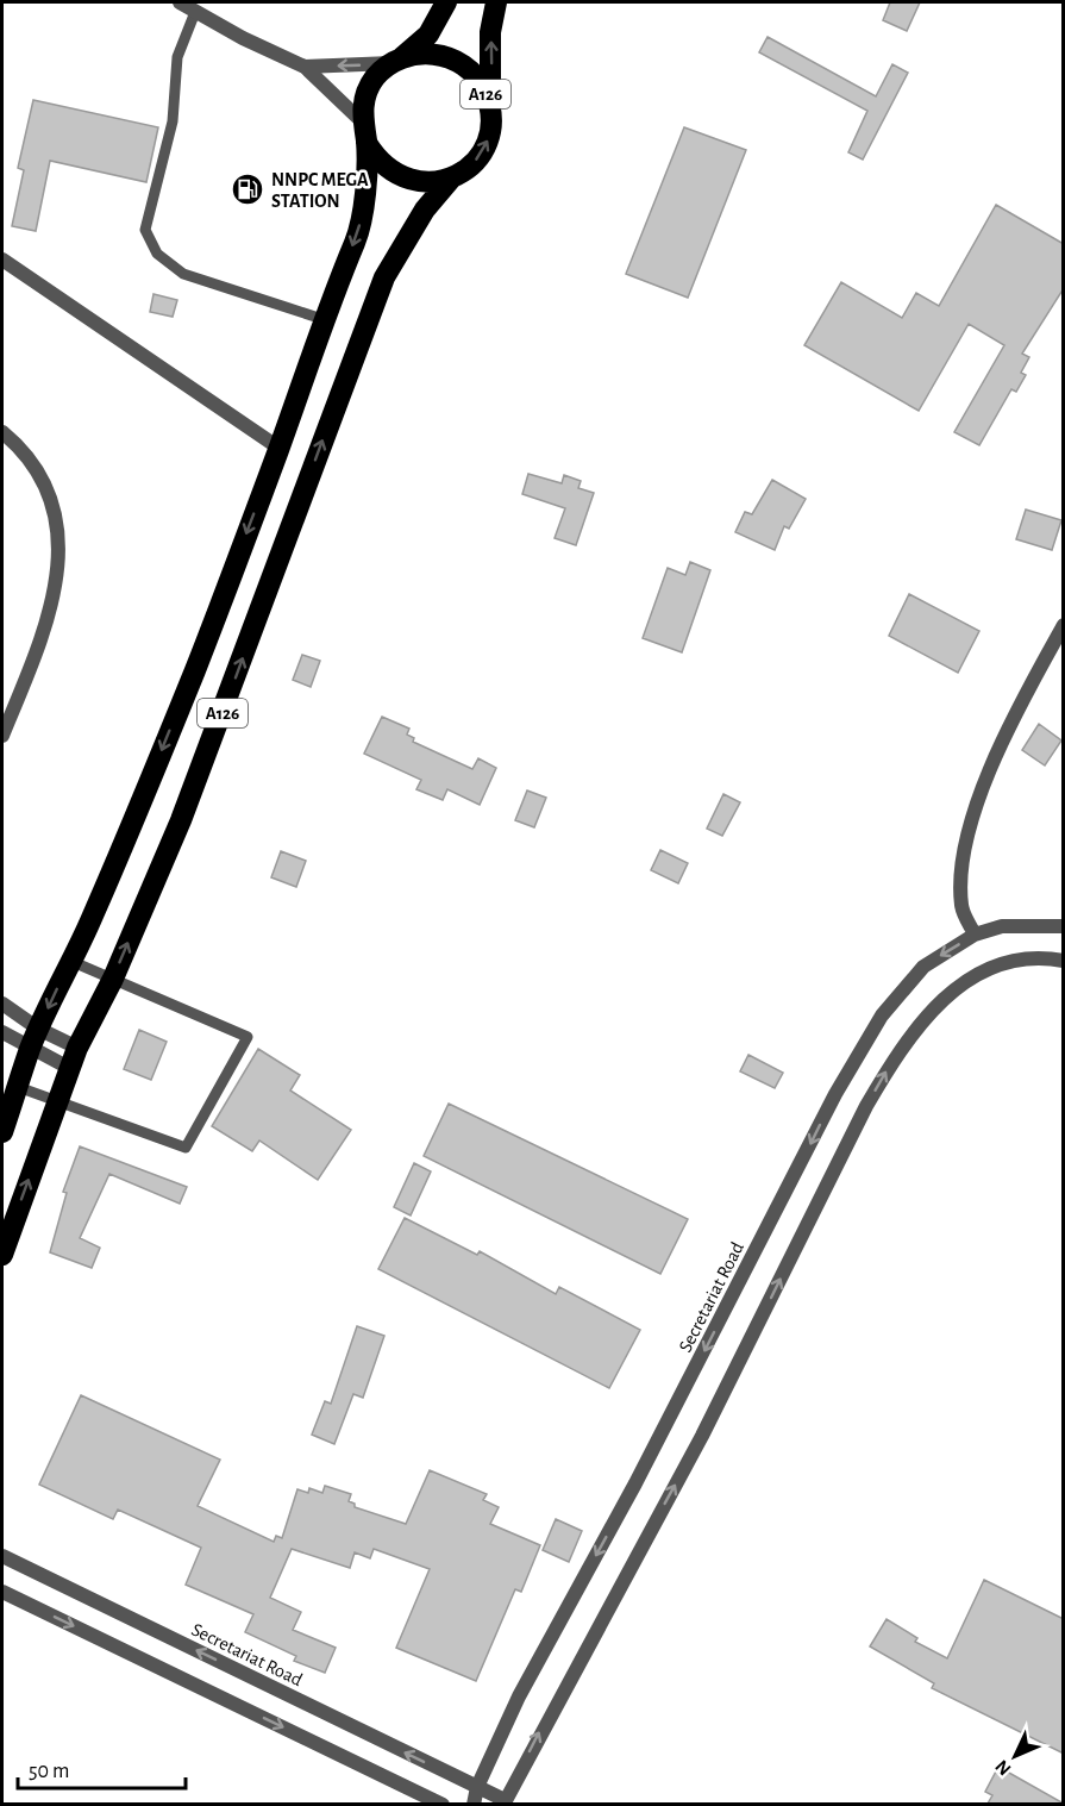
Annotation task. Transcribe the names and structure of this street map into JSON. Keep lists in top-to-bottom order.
{
  "streets": {
    "highway": ["A126"],
    "street": ["Secretariat Road"]
  },
  "places": {
    "fuel station": ["NNPC MEGA STATION"]
  },
  "scale_bar": "50 m",
  "north": "bottom left"
}
